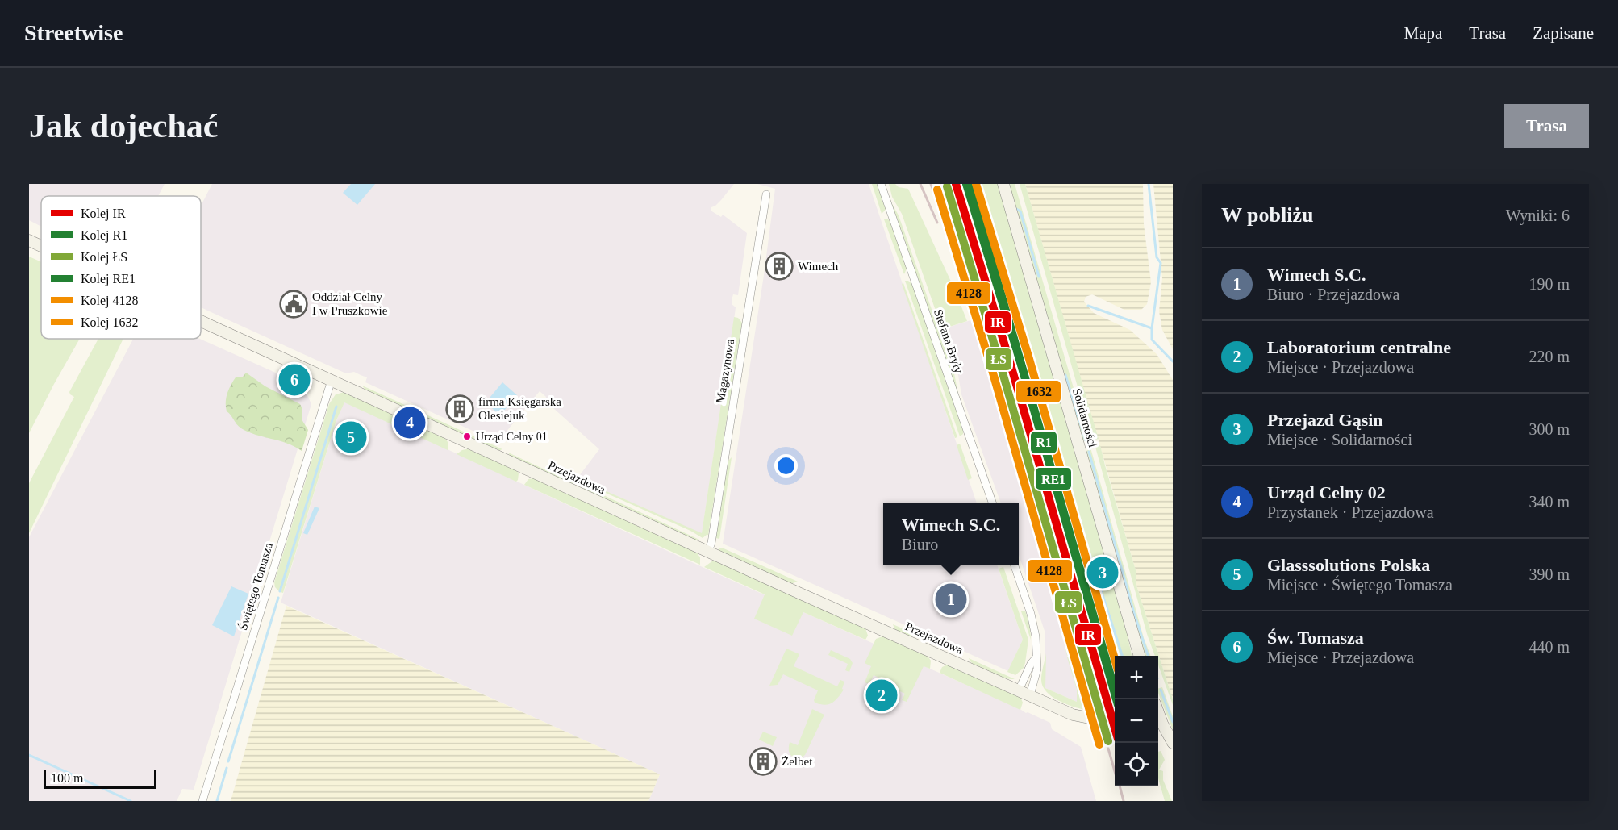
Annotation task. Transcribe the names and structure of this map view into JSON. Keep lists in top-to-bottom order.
{
  "streets": {
    "street": [
      "Stefana Bryły",
      "Magazynowa",
      "Solidarności",
      "Przejazdowa",
      "Świętego Tomasza"
    ]
  },
  "crossings": [
    ["Magazynowa", "Przejazdowa"],
    ["Przejazdowa", "Świętego Tomasza"]
  ],
  "places": {
    "building": ["Wimech", "firma Księgarska Olesiejuk", "Żelbet"],
    "public building": ["Oddział Celny I w Pruszkowie"],
    "other": ["Urząd Celny 01"]
  },
  "lines": [
    "rail line IR",
    "rail line R1",
    "rail line RE1",
    "rail line 1632",
    "rail line ŁS",
    "rail line 4128"
  ],
  "legend": [
    "Kolej IR",
    "Kolej R1",
    "Kolej ŁS",
    "Kolej RE1",
    "Kolej 4128",
    "Kolej 1632"
  ],
  "scale_bar": "100 m",
  "page": {
    "header": "Streetwise",
    "nav": ["Mapa", "Trasa", "Zapisane"],
    "buttons": "Trasa",
    "title": "Jak dojechać",
    "heading": ["W pobliżu", "Wyniki: 6"],
    "list": [
      {
        "mark": "1",
        "name": "Wimech S.C.",
        "note": "Biuro · Przejazdowa",
        "value": "190 m"
      },
      {
        "mark": "2",
        "name": "Laboratorium centralne",
        "note": "Miejsce · Przejazdowa",
        "value": "220 m"
      },
      {
        "mark": "3",
        "name": "Przejazd Gąsin",
        "note": "Miejsce · Solidarności",
        "value": "300 m"
      },
      {
        "mark": "4",
        "name": "Urząd Celny 02",
        "note": "Przystanek · Przejazdowa",
        "value": "340 m"
      },
      {
        "mark": "5",
        "name": "Glasssolutions Polska",
        "note": "Miejsce · Świętego Tomasza",
        "value": "390 m"
      },
      {
        "mark": "6",
        "name": "Św. Tomasza",
        "note": "Miejsce · Przejazdowa",
        "value": "440 m"
      }
    ],
    "pins": [
      "6",
      "4",
      "5",
      "3",
      "1",
      "2"
    ],
    "popup": ["Wimech S.C.", "Biuro"],
    "map_buttons": ["+", "−"],
    "scale": "100 m"
  }
}
